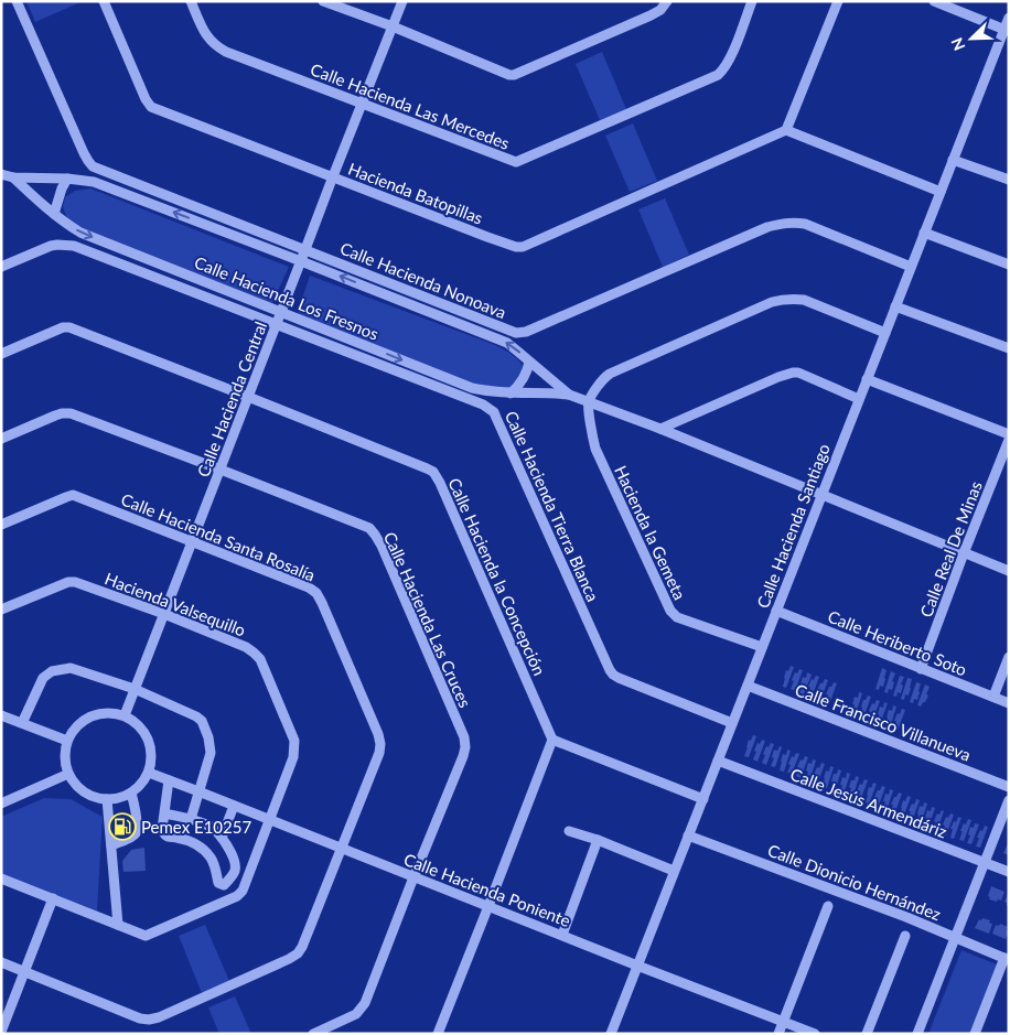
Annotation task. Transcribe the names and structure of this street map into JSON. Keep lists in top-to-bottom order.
{
  "streets": {
    "street": [
      "Calle Hacienda Las Mercedes",
      "Hacienda Batopillas",
      "Calle Hacienda Nonoava",
      "Calle Hacienda Los Fresnos",
      "Calle Hacienda Central",
      "Calle Hacienda Tierra Blanca",
      "Calle Hacienda Santiago",
      "Hacienda la Gemeta",
      "Calle Hacienda Santa Rosalía",
      "Calle Real De Minas",
      "Calle Hacienda la Concepción",
      "Hacienda Valsequillo",
      "Calle Hacienda Las Cruces",
      "Calle Heriberto Soto",
      "Calle Francisco Villanueva",
      "Calle Jesús Armendáriz",
      "Calle Dionicio Hernández",
      "Calle Hacienda Poniente"
    ]
  },
  "crossings": [
    ["Calle Hacienda Las Mercedes", "Calle Hacienda Central"],
    ["Hacienda Batopillas", "Calle Hacienda Central"],
    ["Calle Hacienda Nonoava", "Calle Hacienda Central"],
    ["Calle Hacienda Nonoava", "Calle Hacienda Santiago"],
    ["Calle Hacienda Los Fresnos", "Calle Hacienda Central"],
    ["Calle Hacienda Los Fresnos", "Calle Hacienda Santiago"],
    ["Calle Hacienda Los Fresnos", "Hacienda la Gemeta"],
    ["Calle Hacienda Los Fresnos", "Calle Real De Minas"],
    ["Calle Hacienda Central", "Calle Hacienda Tierra Blanca"],
    ["Calle Hacienda Central", "Calle Hacienda Santa Rosalía"],
    ["Calle Hacienda Central", "Calle Hacienda la Concepción"],
    ["Calle Hacienda Central", "Hacienda Valsequillo"],
    ["Calle Hacienda Central", "Calle Hacienda Las Cruces"],
    ["Calle Hacienda Central", "Calle Hacienda Poniente"],
    ["Calle Hacienda Tierra Blanca", "Calle Hacienda Santiago"],
    ["Calle Hacienda Santiago", "Hacienda la Gemeta"],
    ["Calle Hacienda Santiago", "Calle Heriberto Soto"],
    ["Calle Hacienda Santiago", "Calle Francisco Villanueva"],
    ["Calle Hacienda Santiago", "Calle Jesús Armendáriz"],
    ["Calle Hacienda Santiago", "Calle Dionicio Hernández"],
    ["Calle Hacienda Santiago", "Calle Hacienda Poniente"],
    ["Calle Hacienda Santa Rosalía", "Calle Hacienda Poniente"],
    ["Calle Real De Minas", "Calle Heriberto Soto"],
    ["Hacienda Valsequillo", "Calle Hacienda Poniente"],
    ["Calle Hacienda Las Cruces", "Calle Hacienda Poniente"]
  ],
  "places": {
    "fuel station": ["Pemex E10257"]
  },
  "north": "bottom left"
}
